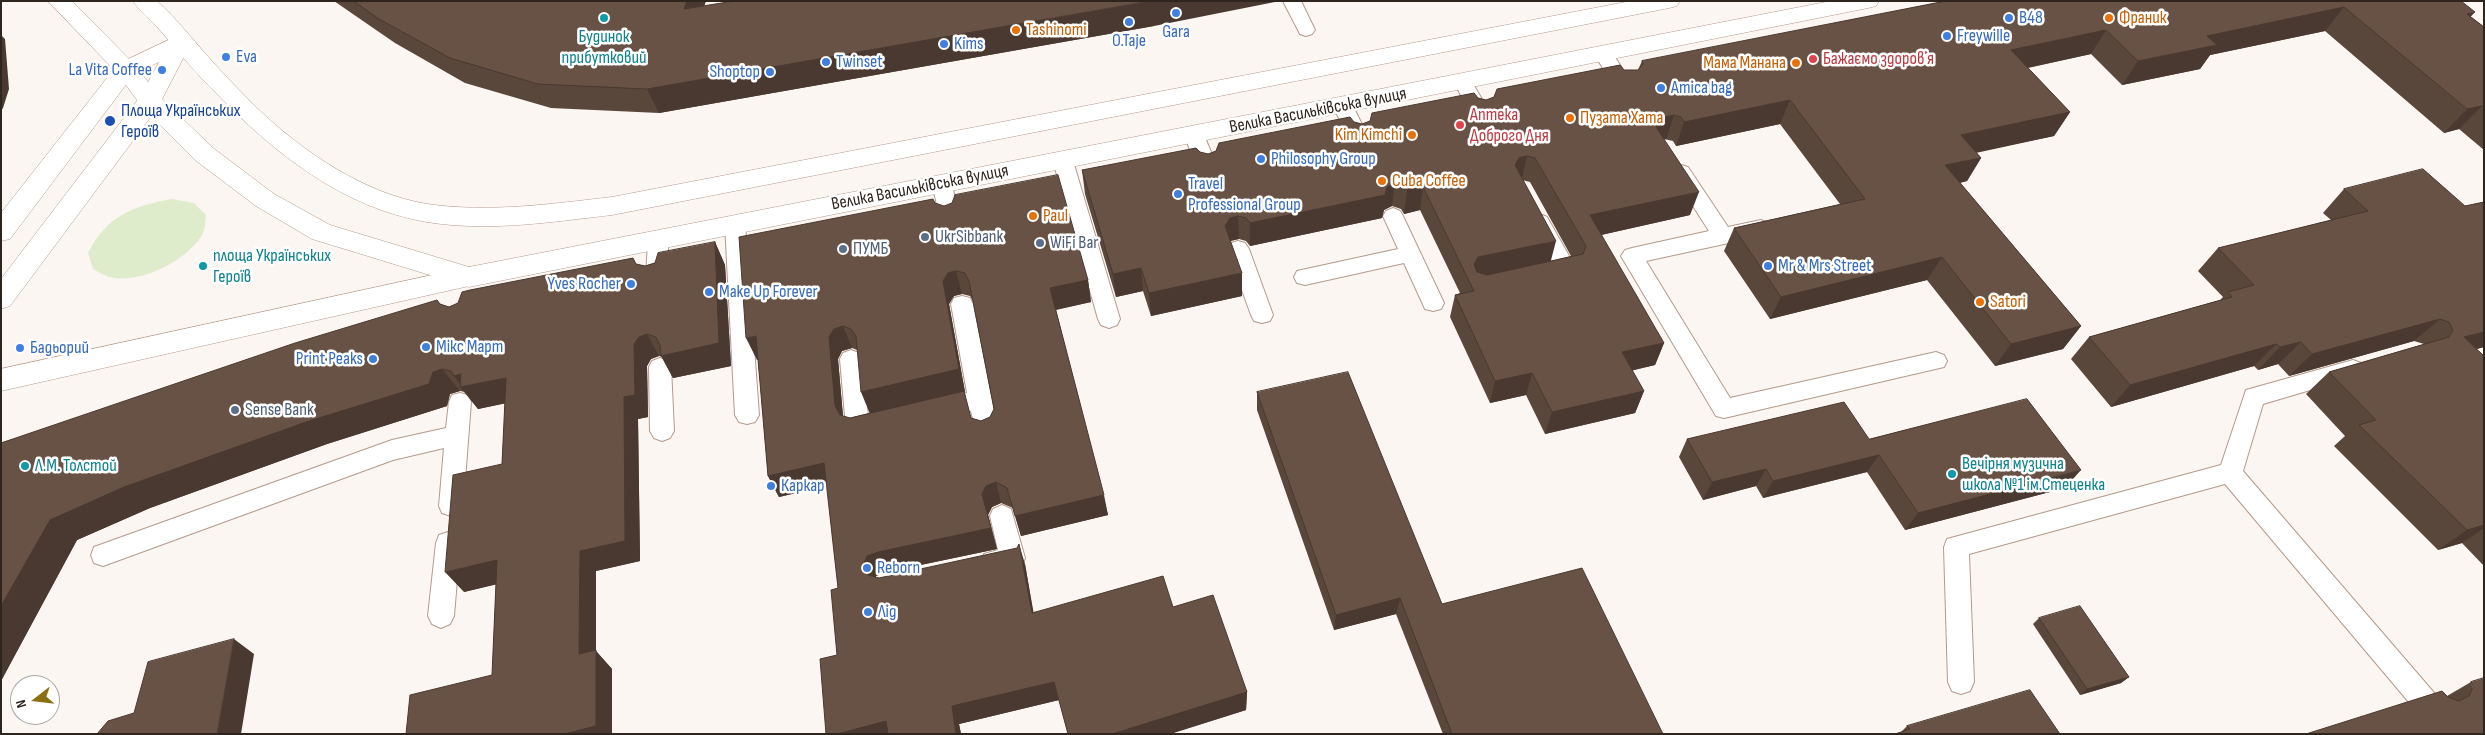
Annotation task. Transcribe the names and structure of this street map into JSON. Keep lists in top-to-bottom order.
{
  "streets": {
    "main road": ["Велика Васильківська вулиця"]
  },
  "places": [
    "Gara",
    "Будинок прибутковий",
    "B48",
    "Франик",
    "O.Taje",
    "Tashinomi",
    "Freywille",
    "Kims",
    "Eva",
    "Бажаємо здоровʼя",
    "Twinset",
    "Мама Манана",
    "La Vita Coffee",
    "Shoptop",
    "Amica bag",
    "Пузата Хата",
    "Площа Українських Героїв",
    "Аптека Доброго Дня",
    "Kim Kimchi",
    "Philosophy Group",
    "Cuba Coffee",
    "Travel Professional Group",
    "Paul",
    "UkrSibbank",
    "WiFi Bar",
    "ПУМБ",
    "площа Українських Героїв",
    "Mr & Mrs Street",
    "Yves Rocher",
    "Make Up Forever",
    "Satori",
    "Мікс Март",
    "Бадьорий",
    "Print Peaks",
    "Sense Bank",
    "Л.М. Толстой",
    "Вечірня музична школа №1 ім.Стеценка",
    "Каркар",
    "Reborn",
    "Лід"
  ],
  "north": "left"
}
